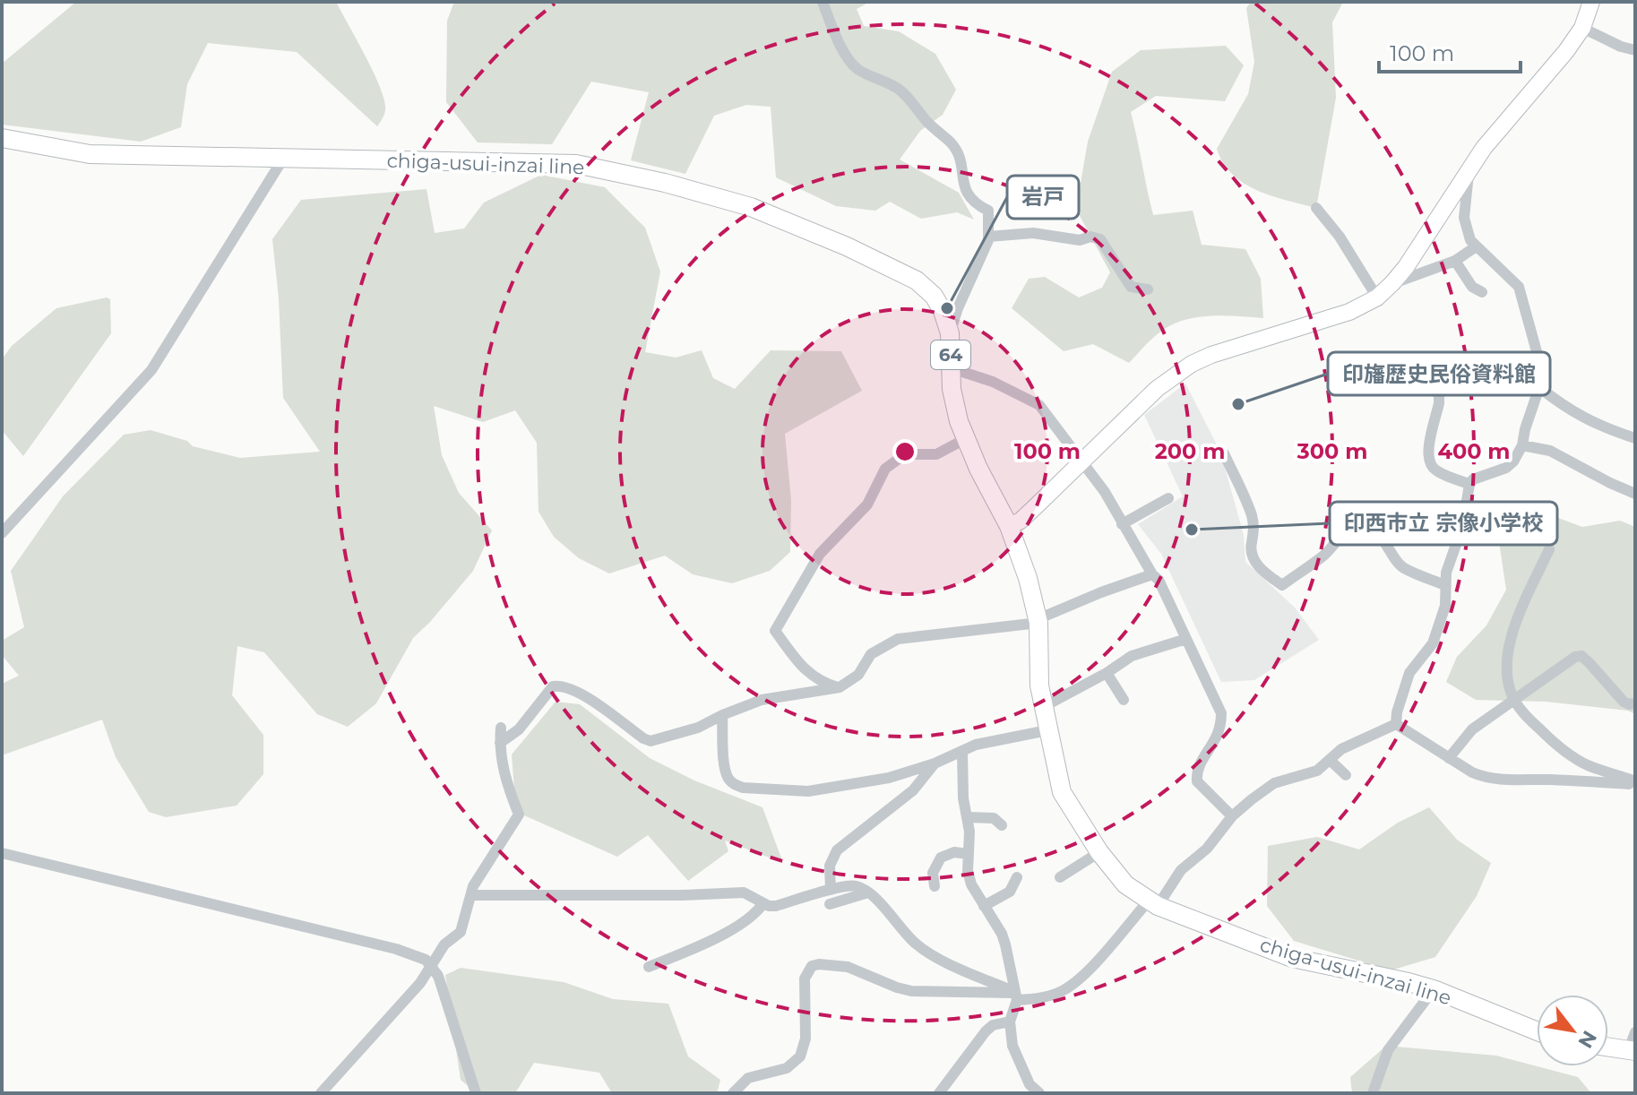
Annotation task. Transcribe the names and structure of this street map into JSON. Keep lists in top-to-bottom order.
{
  "streets": {
    "main road": ["chiga-usui-inzai line", "64"]
  },
  "places": ["岩戸", "印旛歴史民俗資料館", "印西市立 宗像小学校"],
  "scale_bar": "100 m",
  "north": "bottom right",
  "rings": [
    "100 m",
    "200 m",
    "300 m",
    "400 m"
  ]
}
